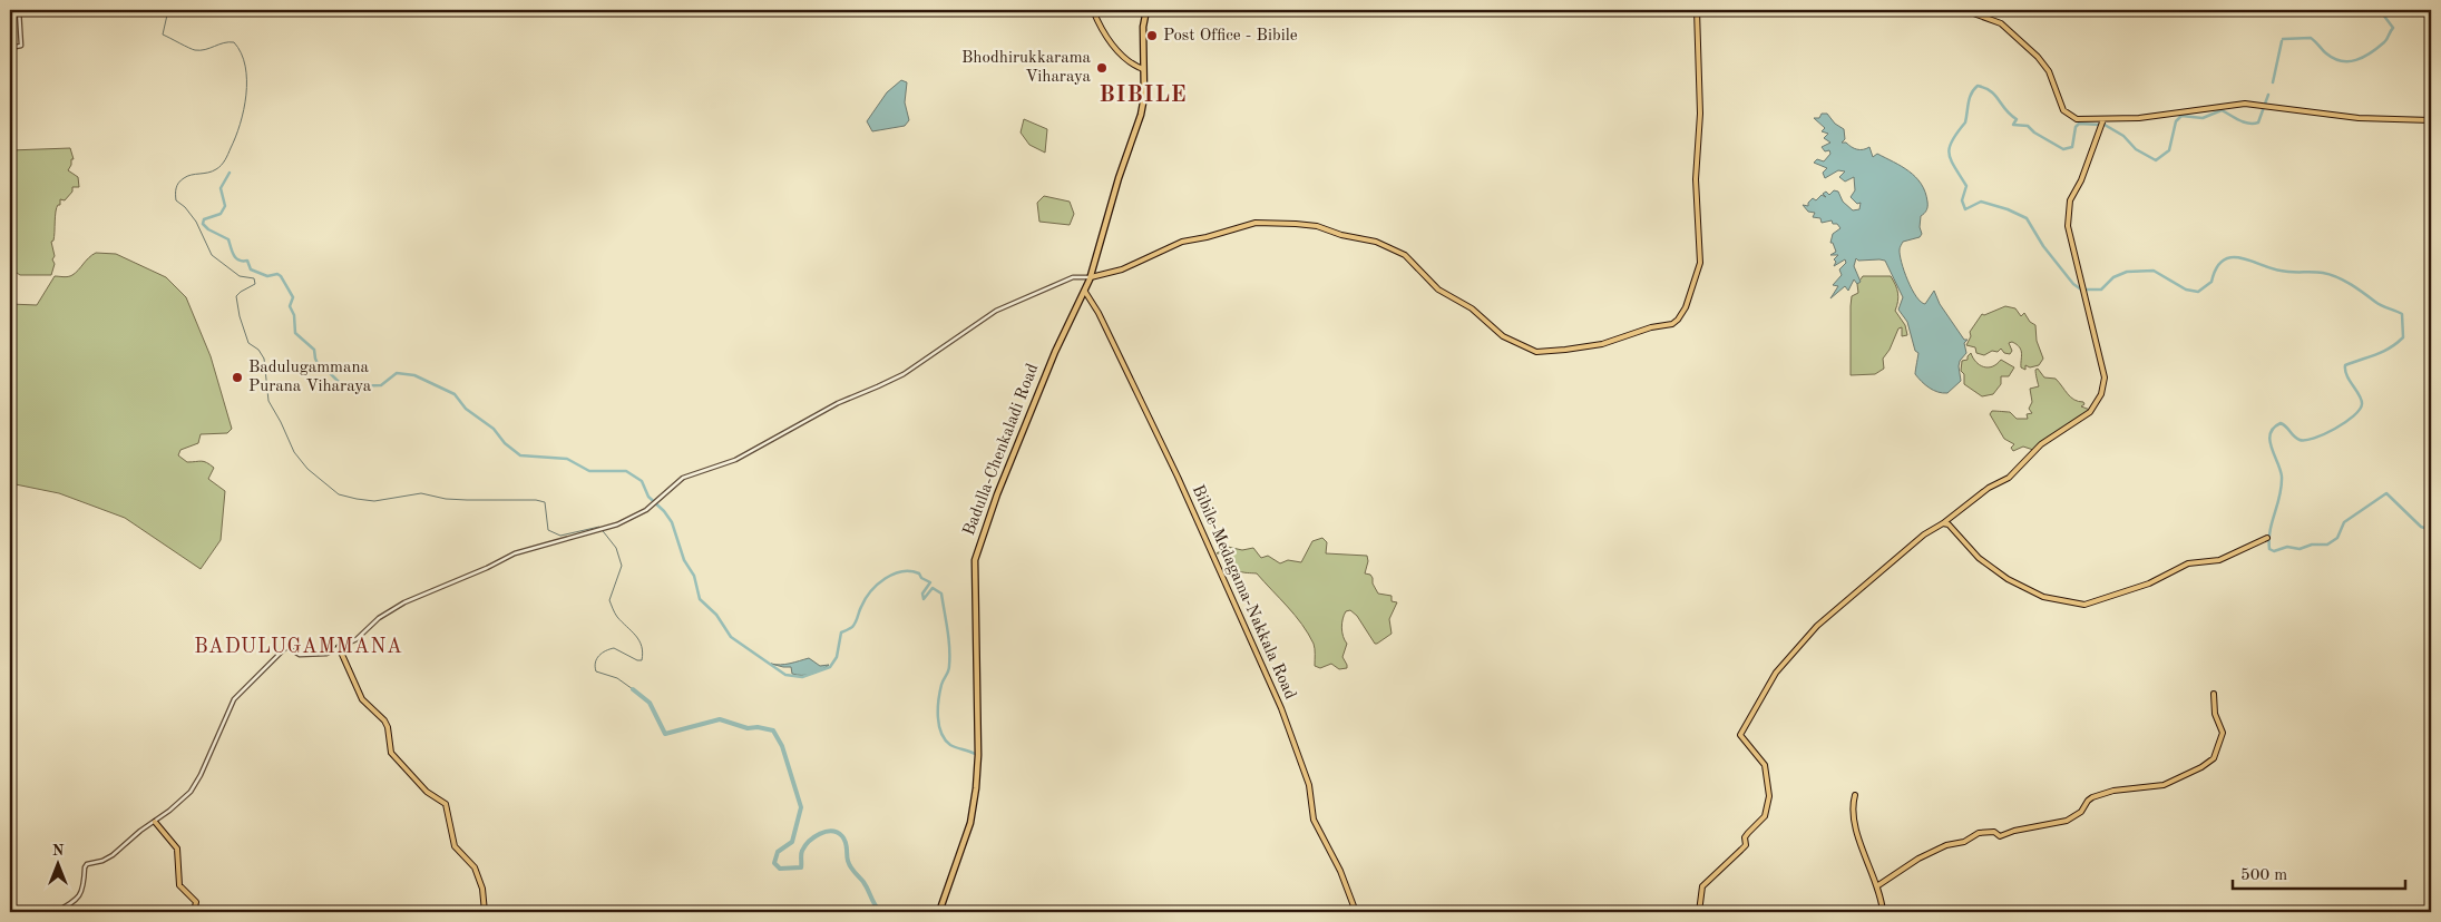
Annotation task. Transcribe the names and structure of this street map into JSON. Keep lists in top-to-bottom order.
{
  "streets": {
    "highway": ["Badulla-Chenkaladi Road"],
    "main road": ["Bibile-Medagama-Nakkala Road"]
  },
  "crossings": [
    ["Badulla-Chenkaladi Road", "Bibile-Medagama-Nakkala Road"]
  ],
  "districts": ["BIBILE", "BADULUGAMMANA"],
  "places": ["Post Office - Bibile", "Bhodhirukkarama Viharaya", "Badulugammana Purana Viharaya"],
  "scale_bar": "500 m",
  "north": "top"
}
